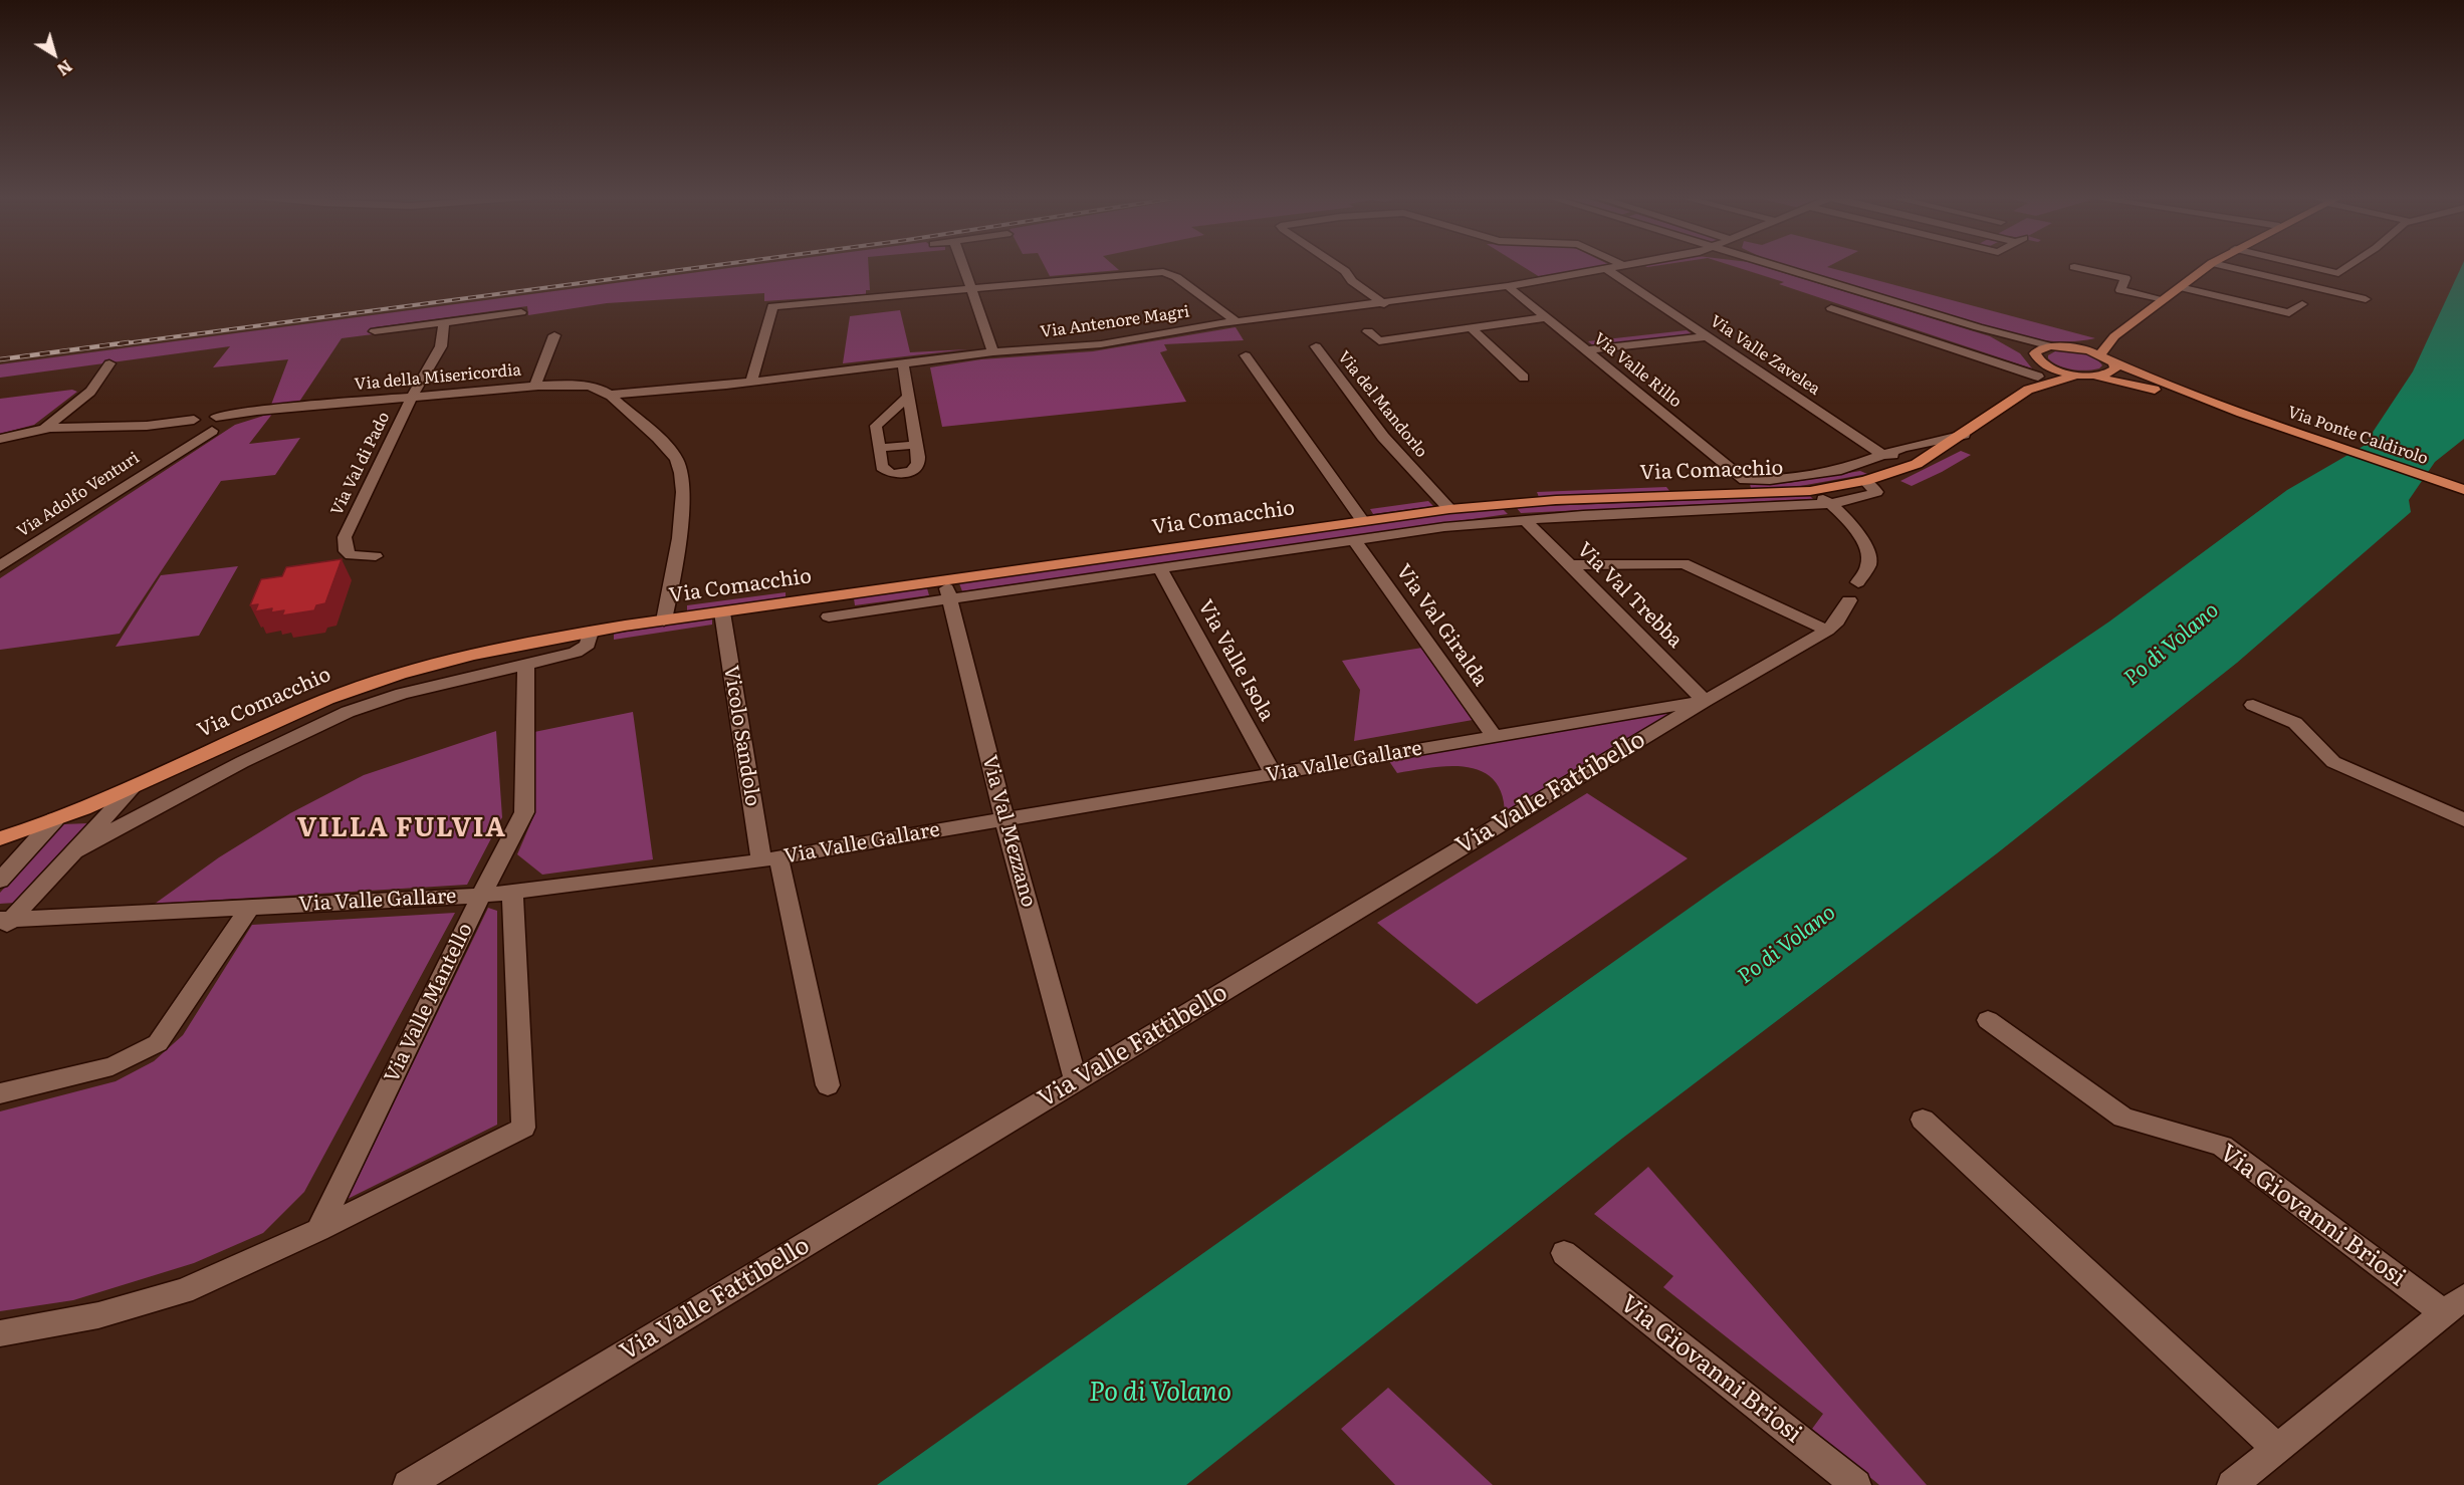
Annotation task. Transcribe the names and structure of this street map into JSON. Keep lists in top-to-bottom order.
{
  "streets": {
    "main road": ["Via Ponte Caldirolo", "Via Comacchio"],
    "street": [
      "Via Antenore Magri",
      "Via Valle Zavelea",
      "Via Valle Rillo",
      "Via della Misericordia",
      "Via del Mandorlo",
      "Via Val di Pado",
      "Via Adolfo Venturi",
      "Via Val Trebba",
      "Via Val Giralda",
      "Via Valle Isola",
      "Vicolo Sandolo",
      "Via Valle Gallare",
      "Via Valle Fattibello",
      "Via Val Mezzano",
      "Via Valle Mantello",
      "Via Giovanni Briosi"
    ]
  },
  "crossings": [
    ["Via Antenore Magri", "Via della Misericordia"],
    ["Via Valle Zavelea", "Via Valle Rillo"],
    ["Via della Misericordia", "Via Val di Pado"],
    ["Via della Misericordia", "Via Comacchio"],
    ["Via della Misericordia", "Via Adolfo Venturi"],
    ["Via del Mandorlo", "Via Comacchio"],
    ["Via Ponte Caldirolo", "Via Comacchio"],
    ["Via Comacchio", "Via Val Trebba"],
    ["Via Comacchio", "Via Val Giralda"],
    ["Via Comacchio", "Via Valle Isola"],
    ["Via Comacchio", "Vicolo Sandolo"],
    ["Via Comacchio", "Via Valle Fattibello"],
    ["Via Comacchio", "Via Val Mezzano"],
    ["Via Val Trebba", "Via Valle Gallare"],
    ["Via Val Trebba", "Via Valle Fattibello"],
    ["Via Val Giralda", "Via Valle Gallare"],
    ["Via Valle Isola", "Via Valle Gallare"],
    ["Vicolo Sandolo", "Via Valle Gallare"],
    ["Via Valle Gallare", "Via Valle Fattibello"],
    ["Via Valle Gallare", "Via Val Mezzano"],
    ["Via Valle Gallare", "Via Valle Mantello"],
    ["Via Valle Fattibello", "Via Val Mezzano"]
  ],
  "districts": ["VILLA FULVIA"],
  "water": ["Po di Volano"],
  "north": "bottom right"
}
